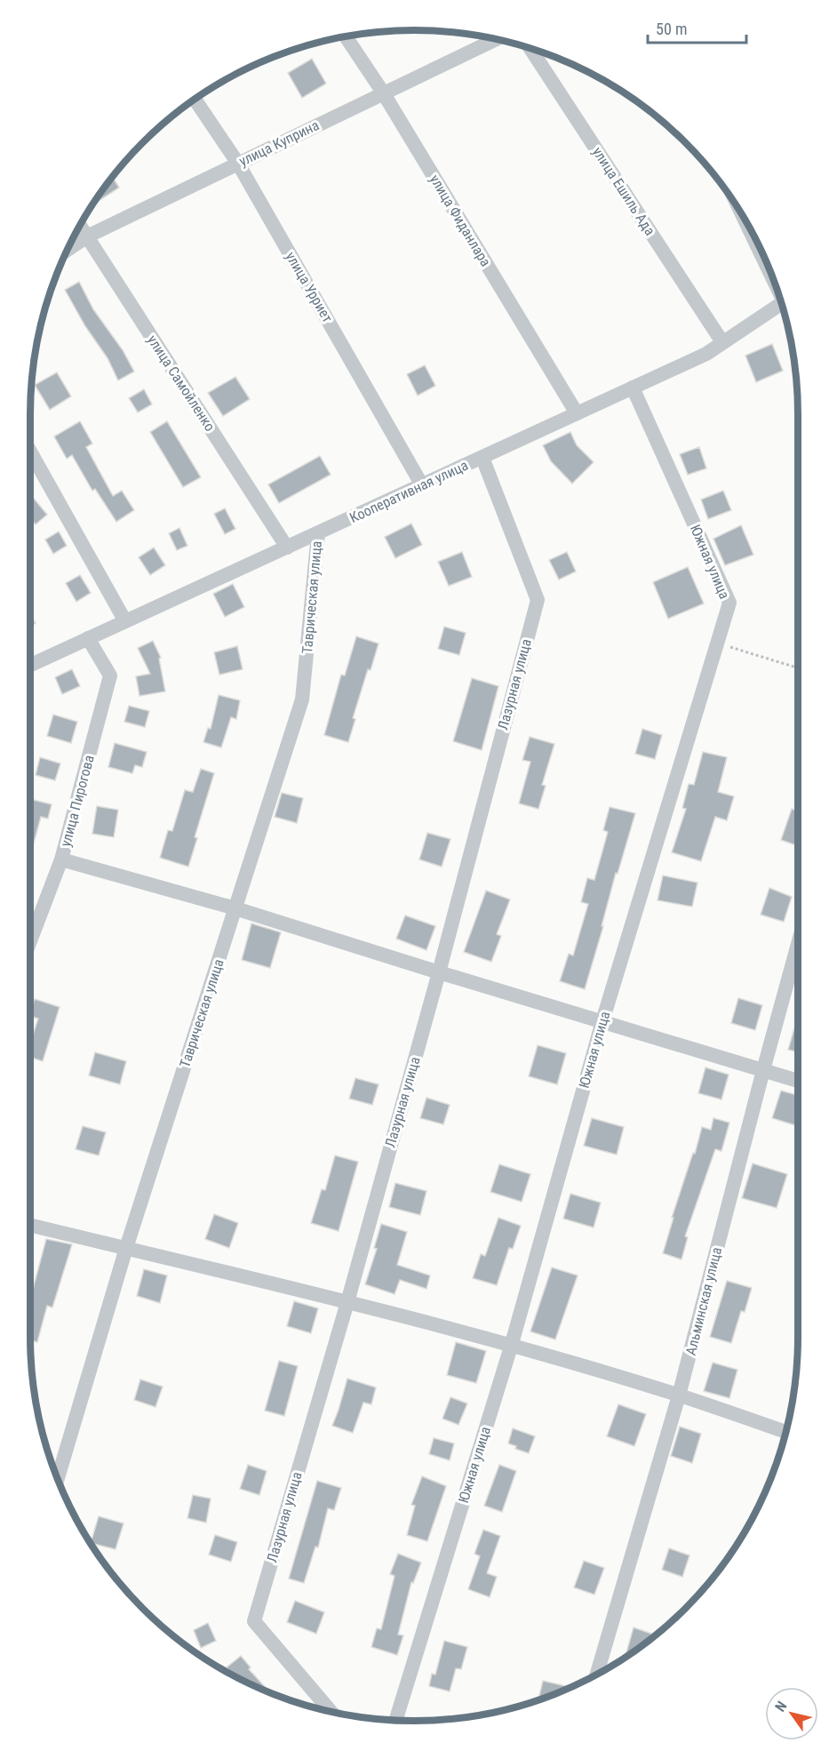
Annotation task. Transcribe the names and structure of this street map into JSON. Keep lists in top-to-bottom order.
{
  "streets": {
    "street": [
      "улица Куприна",
      "улица Ешиль Ада",
      "улица Фиданлара",
      "улица Урриет",
      "улица Самойленко",
      "Кооперативная улица",
      "Южная улица",
      "Таврическая улица",
      "Лазурная улица",
      "улица Пирогова",
      "Альминская улица"
    ]
  },
  "crossings": [
    ["улица Куприна", "улица Фиданлара"],
    ["улица Куприна", "улица Урриет"],
    ["улица Куприна", "улица Самойленко"],
    ["улица Ешиль Ада", "Кооперативная улица"],
    ["улица Фиданлара", "Кооперативная улица"],
    ["улица Урриет", "Кооперативная улица"],
    ["улица Самойленко", "Кооперативная улица"],
    ["Кооперативная улица", "Южная улица"],
    ["Кооперативная улица", "Таврическая улица"],
    ["Кооперативная улица", "Лазурная улица"],
    ["Кооперативная улица", "улица Пирогова"]
  ],
  "scale_bar": "50 m",
  "north": "top left"
}
